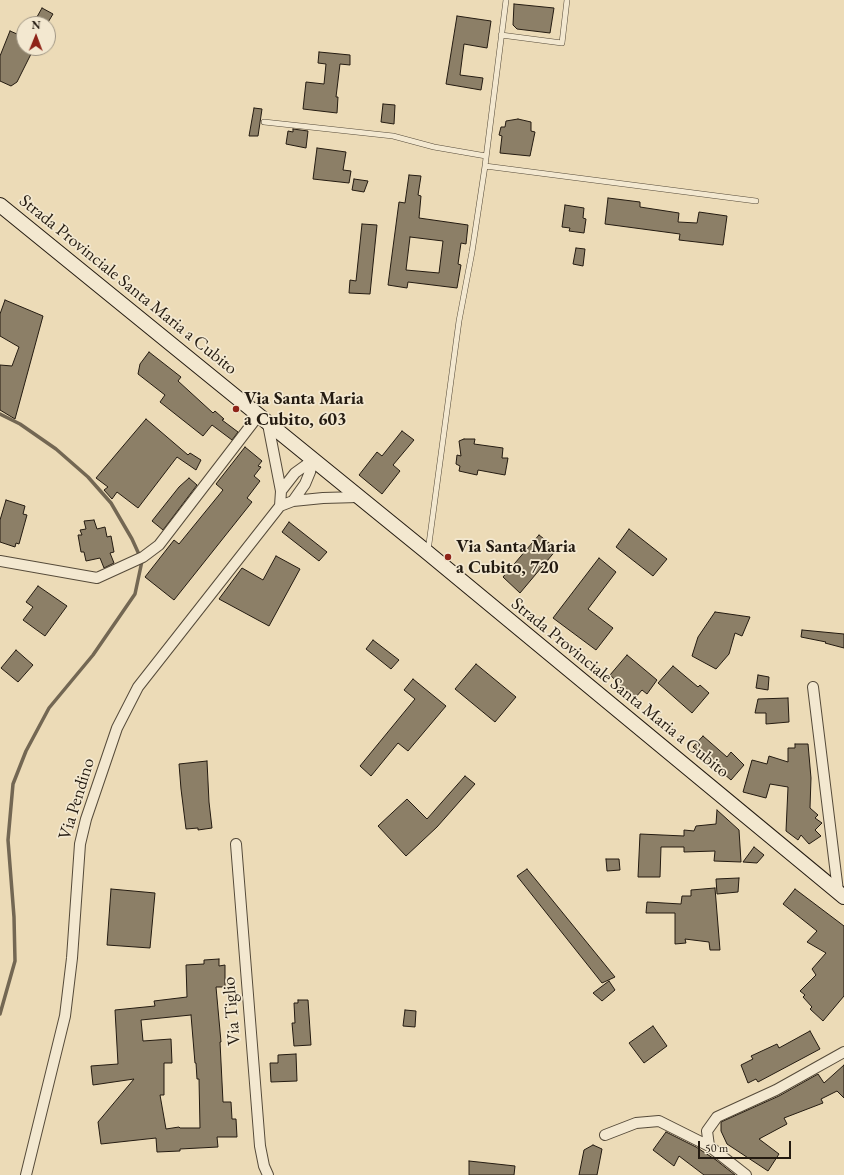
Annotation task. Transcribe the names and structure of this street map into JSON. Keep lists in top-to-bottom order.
{
  "streets": {
    "main road": ["Strada Provinciale Santa Maria a Cubito"],
    "street": ["Via Pendino", "Via Tiglio"]
  },
  "places": ["Via Santa Maria a Cubito, 603", "Via Santa Maria a Cubito, 720"],
  "scale_bar": "50 m",
  "north": "top"
}
